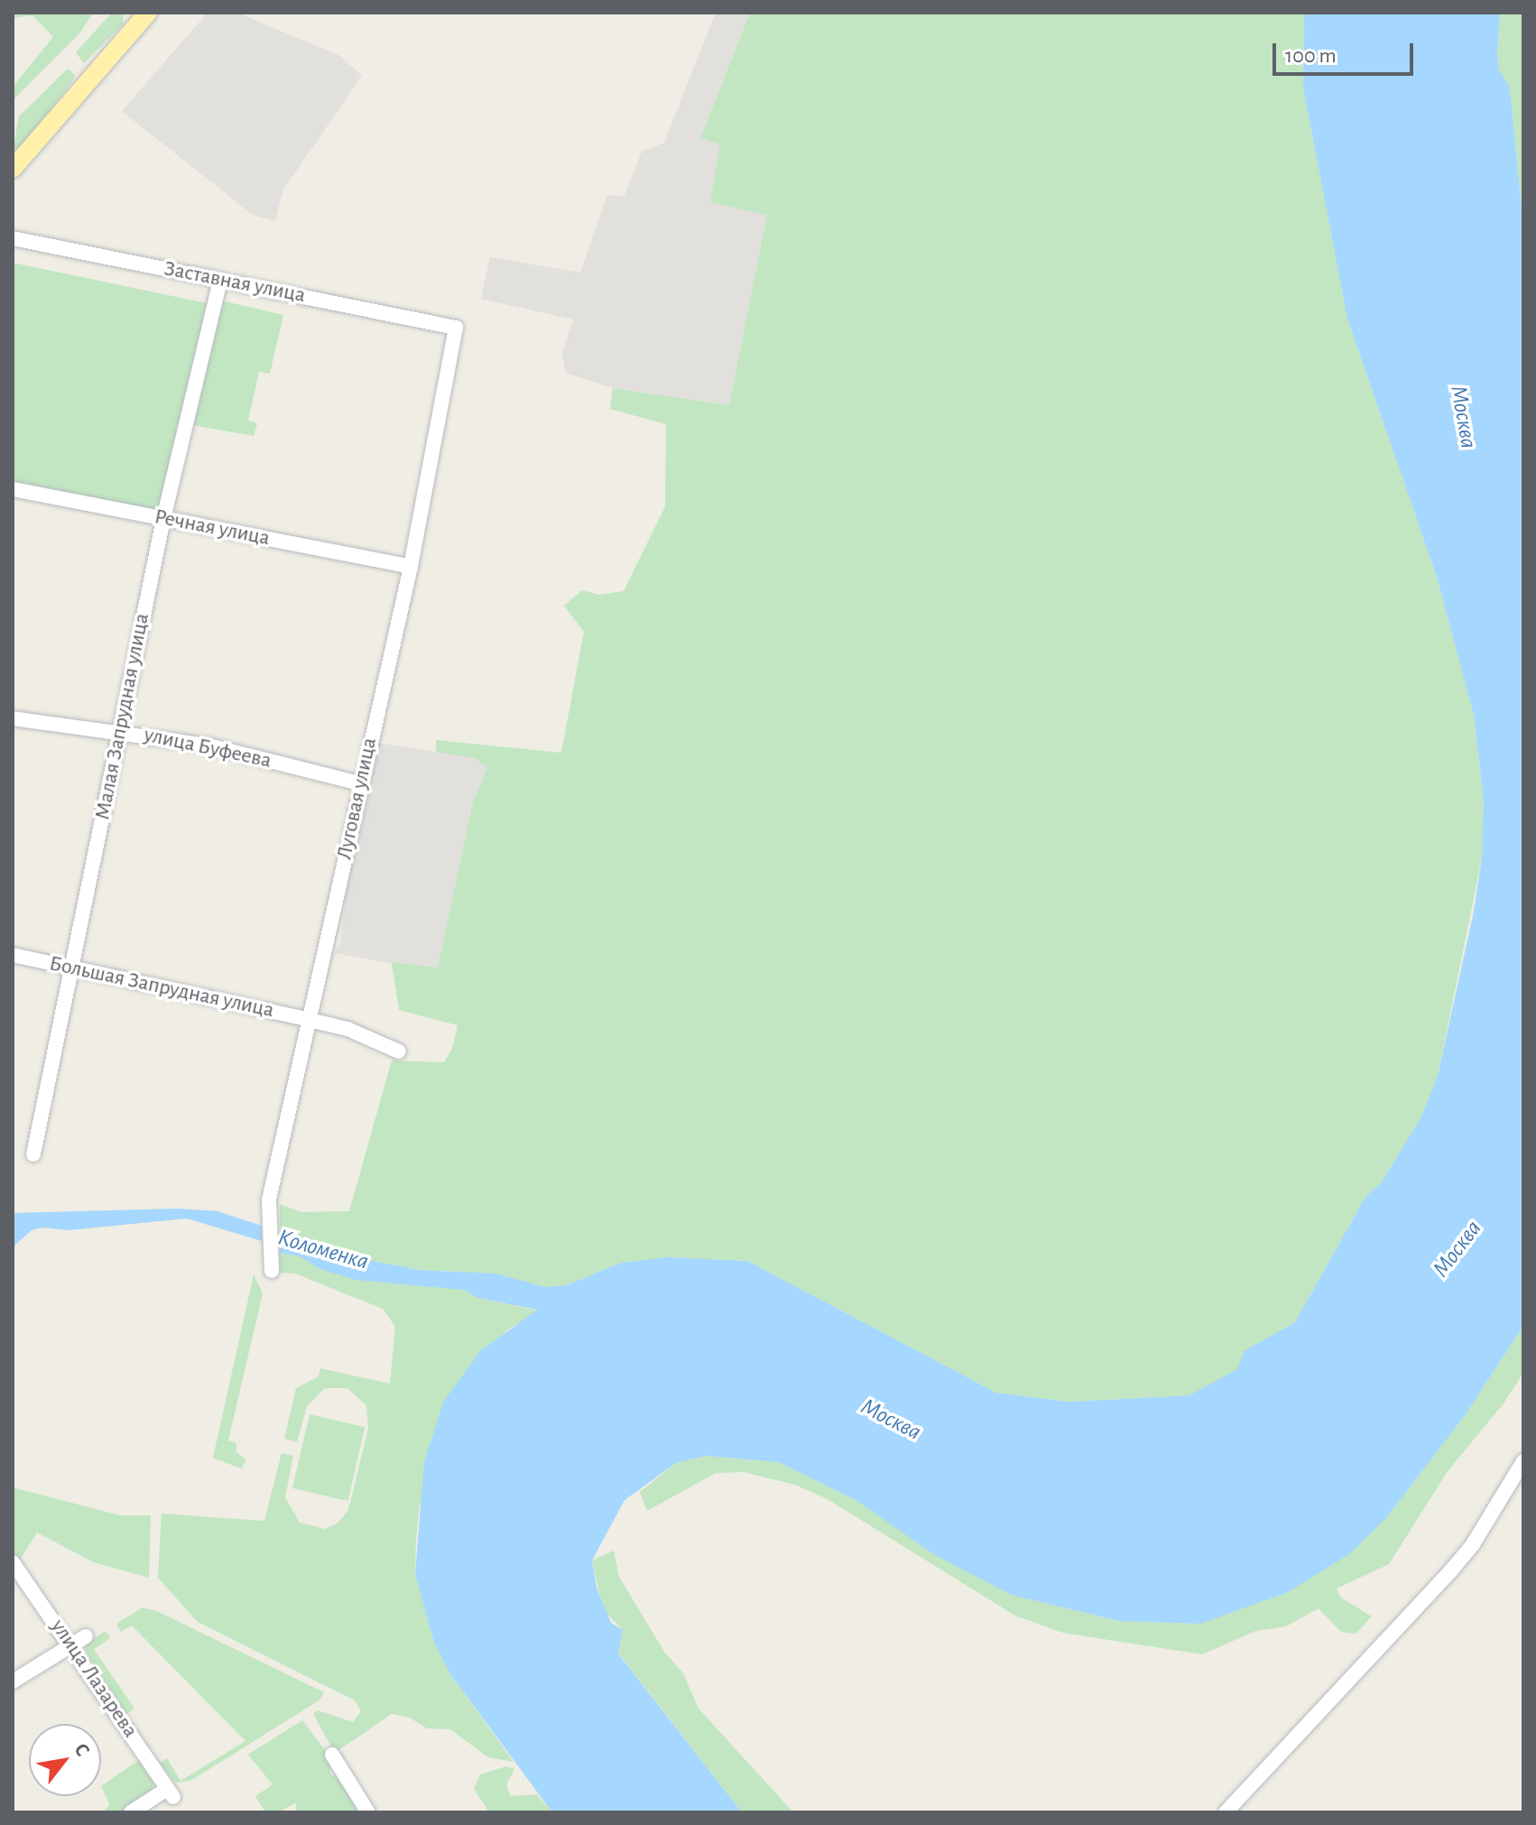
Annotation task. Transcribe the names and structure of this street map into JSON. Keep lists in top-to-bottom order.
{
  "streets": {
    "street": [
      "Заставная улица",
      "Речная улица",
      "Малая Запрудная улица",
      "улица Буфеева",
      "Луговая улица",
      "Большая Запрудная улица",
      "улица Лазарева"
    ]
  },
  "crossings": [
    ["Заставная улица", "Малая Запрудная улица"],
    ["Заставная улица", "Луговая улица"],
    ["Речная улица", "Малая Запрудная улица"],
    ["Речная улица", "Луговая улица"],
    ["Малая Запрудная улица", "улица Буфеева"],
    ["Малая Запрудная улица", "Большая Запрудная улица"],
    ["улица Буфеева", "Луговая улица"],
    ["Луговая улица", "Большая Запрудная улица"]
  ],
  "water": ["Москва", "Коломенка"],
  "scale_bar": "100 m",
  "north": "top right"
}
